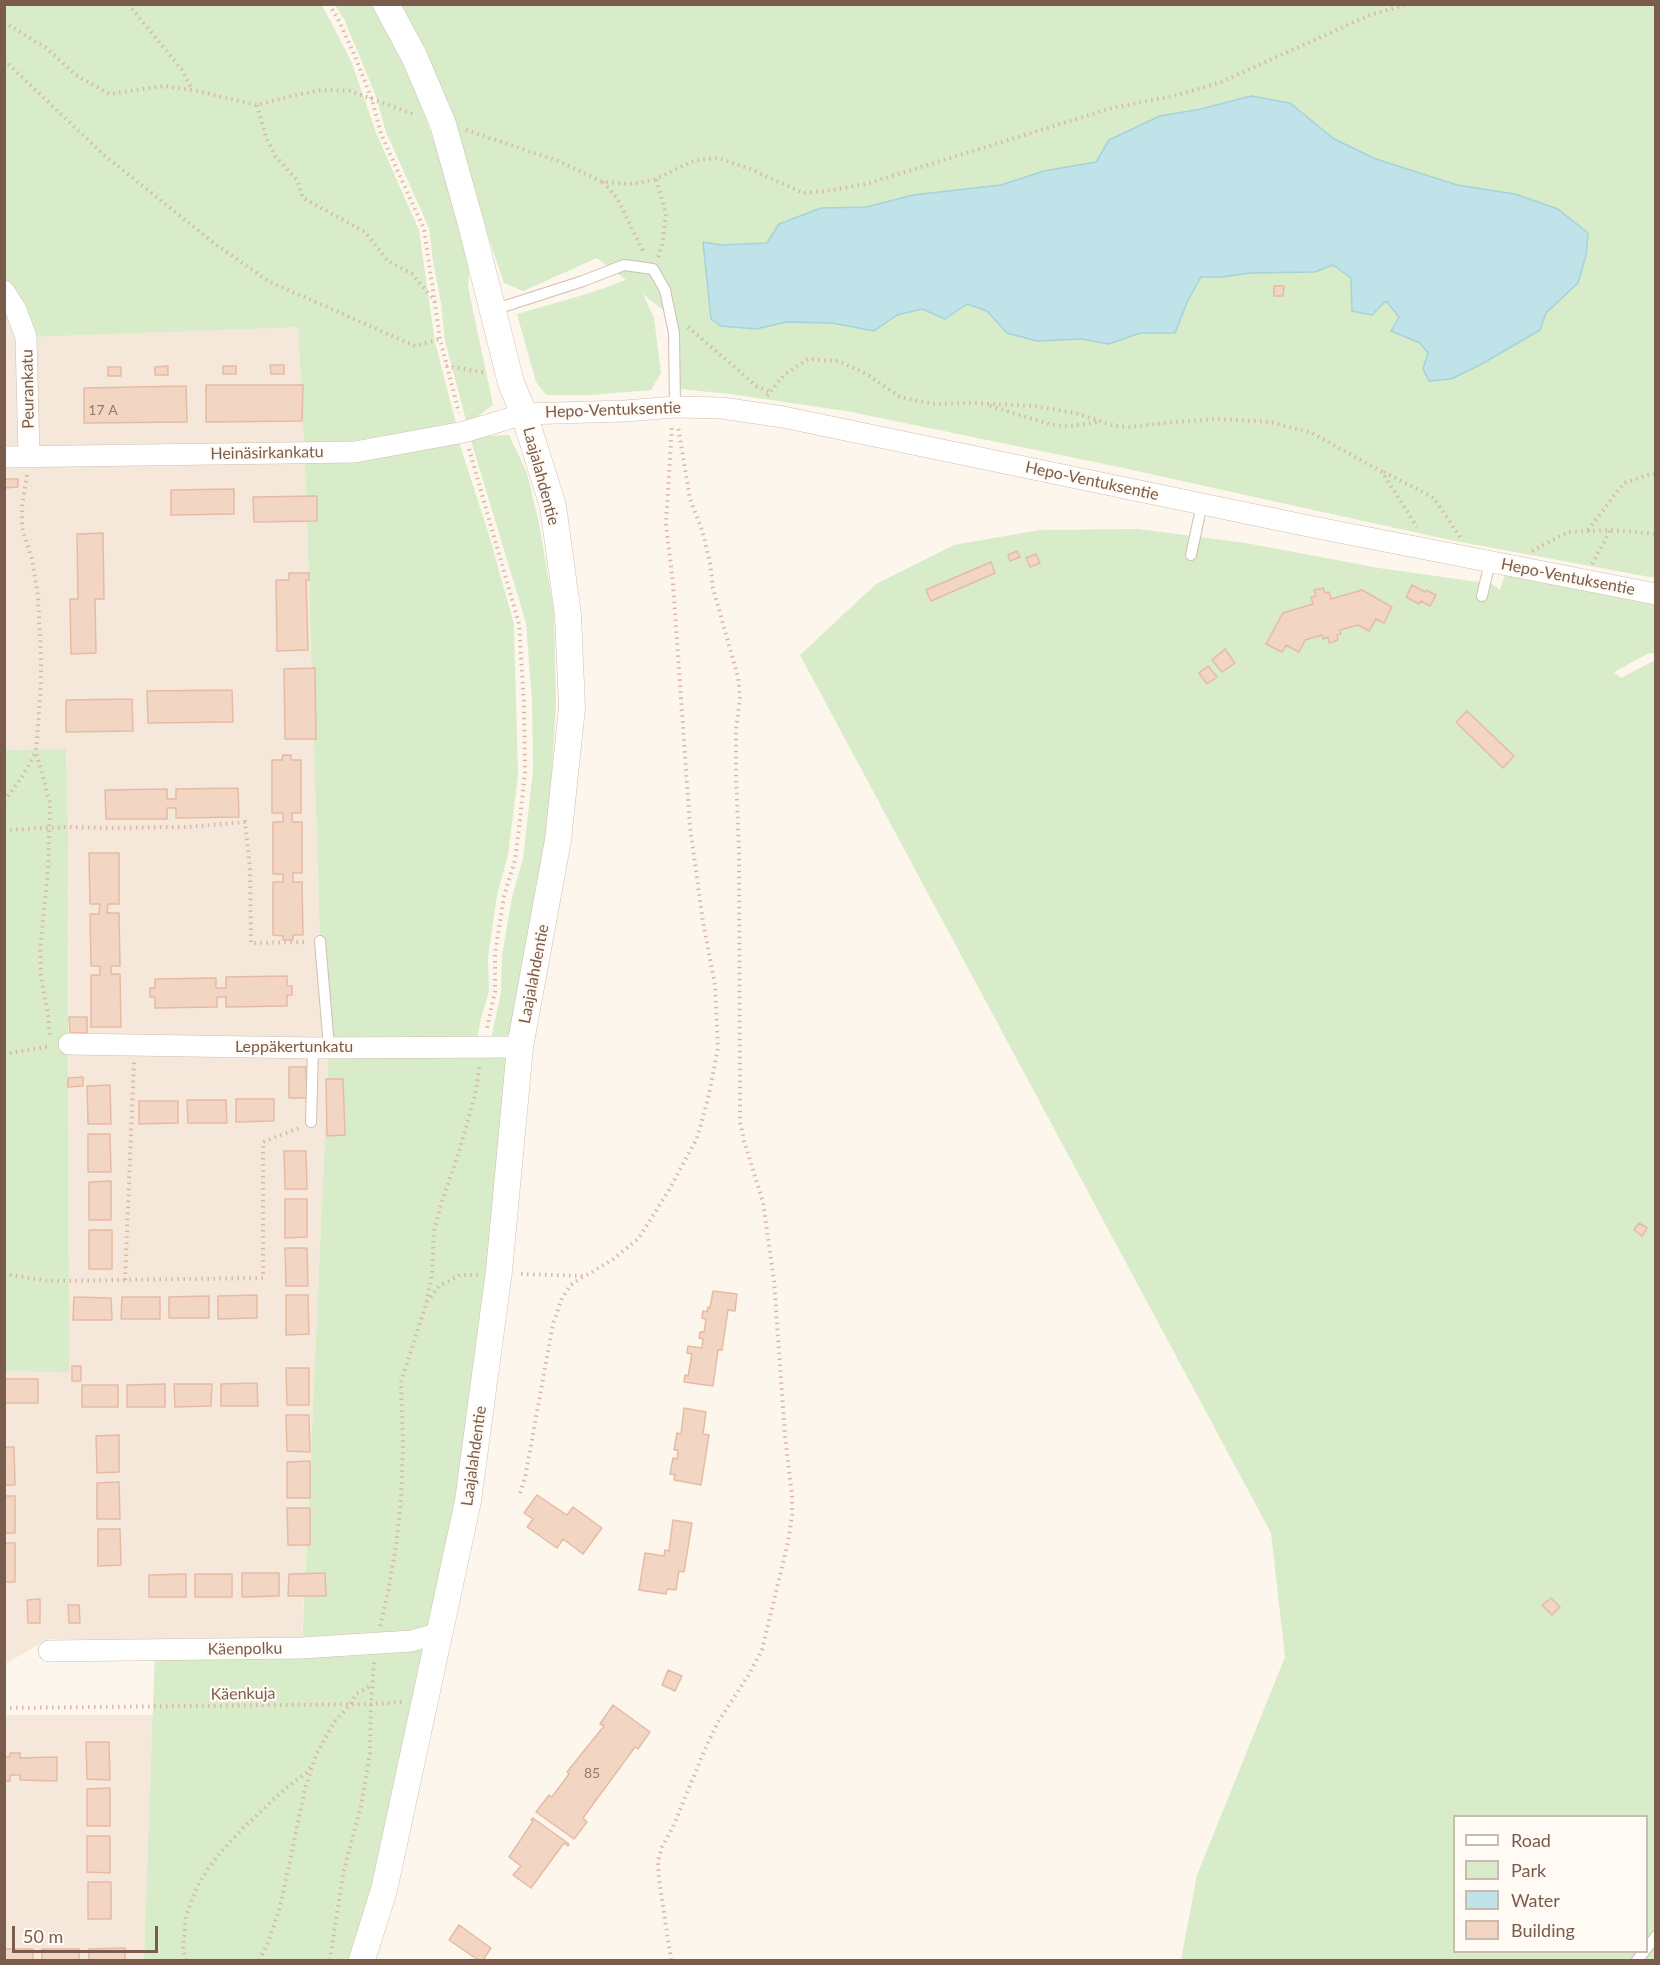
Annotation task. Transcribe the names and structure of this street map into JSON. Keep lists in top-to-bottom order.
{
  "streets": {
    "street": [
      "Peurankatu",
      "Hepo-Ventuksentie",
      "Heinäsirkankatu",
      "Laajalahdentie",
      "Leppäkertunkatu",
      "Käenpolku"
    ],
    "path": ["Käenkuja"]
  },
  "crossings": [
    ["Peurankatu", "Heinäsirkankatu"],
    ["Hepo-Ventuksentie", "Heinäsirkankatu"],
    ["Hepo-Ventuksentie", "Laajalahdentie"],
    ["Heinäsirkankatu", "Laajalahdentie"],
    ["Laajalahdentie", "Leppäkertunkatu"],
    ["Laajalahdentie", "Käenpolku"],
    ["Laajalahdentie", "Käenkuja"]
  ],
  "house_numbers": ["17 A", "85"],
  "legend": [
    "Road",
    "Park",
    "Water",
    "Building"
  ],
  "scale_bar": "50 m"
}
